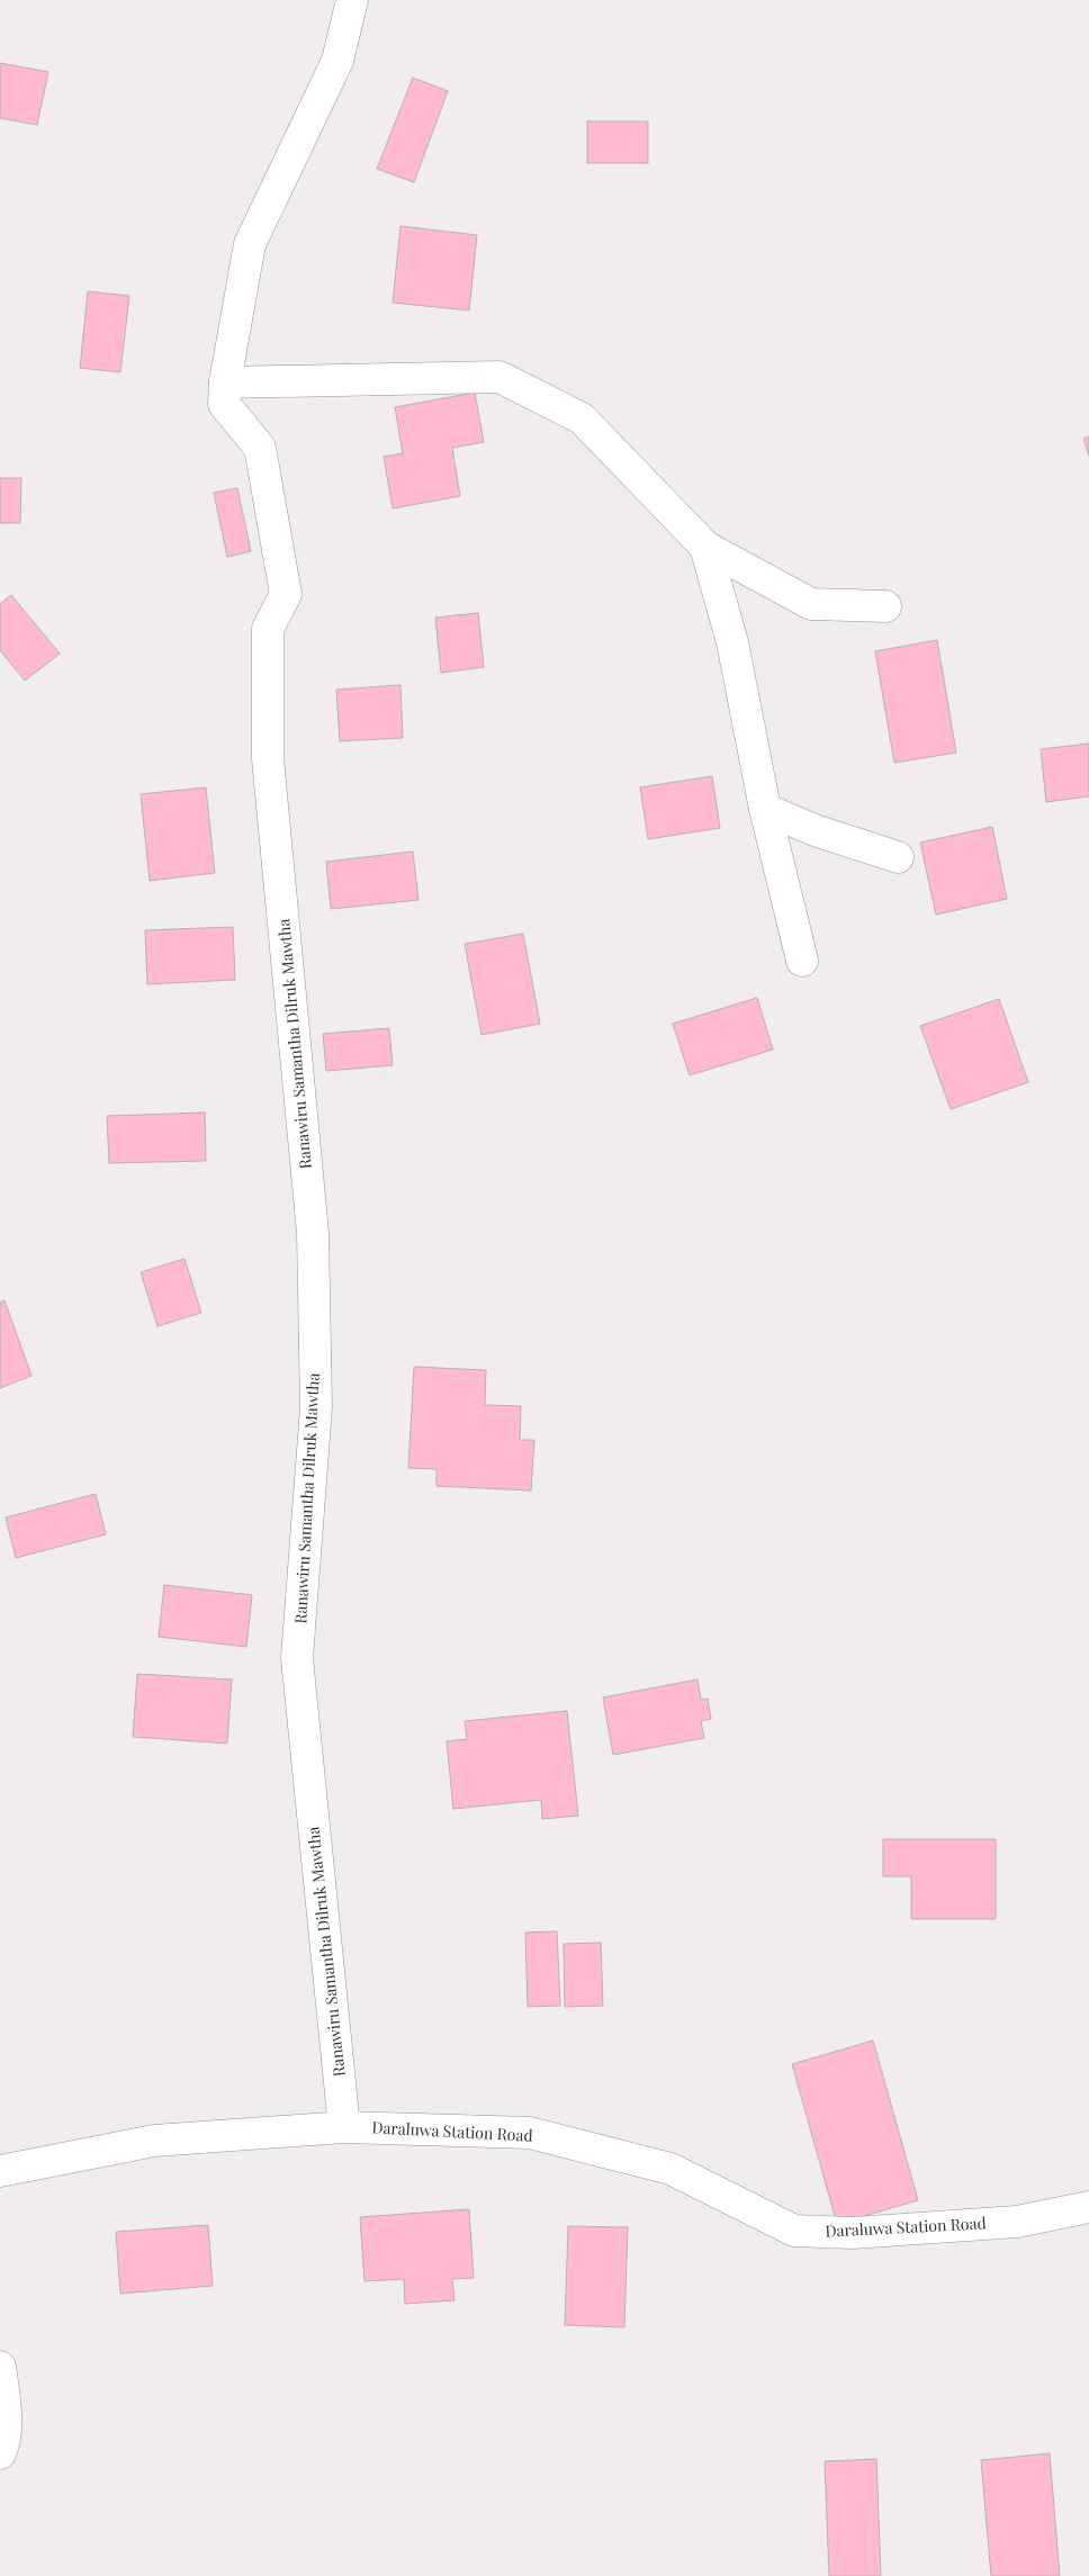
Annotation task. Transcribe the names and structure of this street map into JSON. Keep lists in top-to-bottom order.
{
  "streets": {
    "street": ["Ranawiru Samantha Dilruk Mawtha", "Daraluwa Station Road"]
  },
  "crossings": [
    ["Ranawiru Samantha Dilruk Mawtha", "Daraluwa Station Road"]
  ]
}
